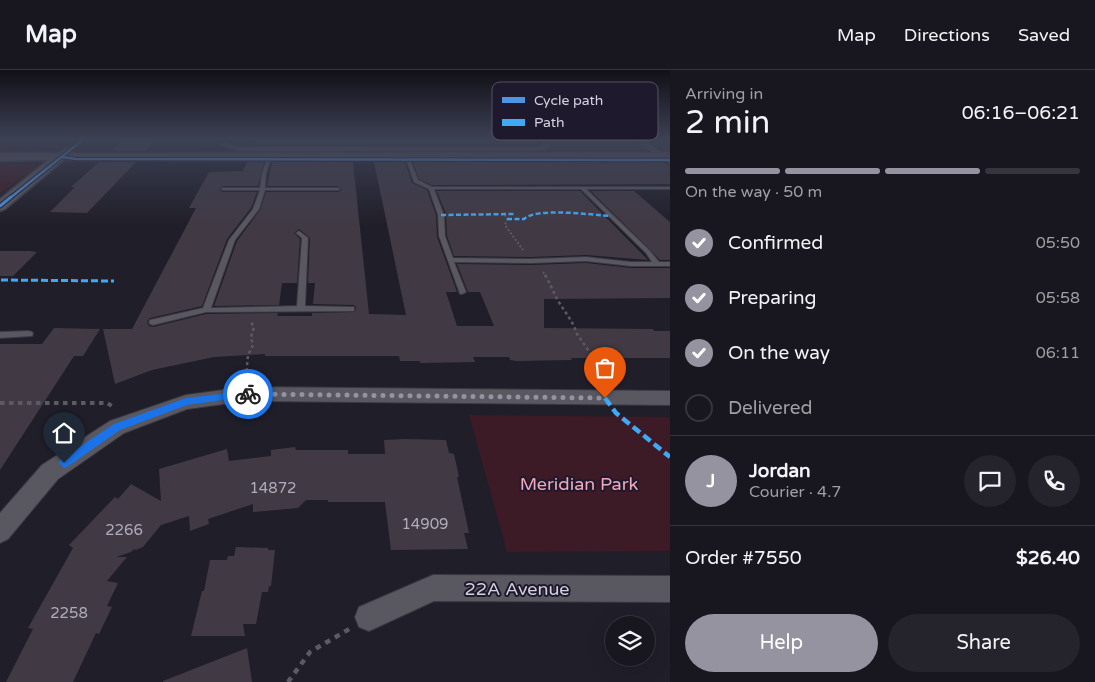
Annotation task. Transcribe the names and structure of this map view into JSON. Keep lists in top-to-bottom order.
{
  "streets": {
    "street": ["22A Avenue"]
  },
  "parks": ["Meridian Park"],
  "house_numbers": [
    "14872",
    "14909",
    "2266",
    "2258"
  ],
  "legend": ["Cycle path", "Path"],
  "page": {
    "header": "Map",
    "nav": ["Map", "Directions", "Saved"],
    "heading": ["2 min", "Arriving in", "06:16–06:21"],
    "panel": [
      "Jordan",
      "Courier · 4.7",
      "Order #7550",
      "$26.40"
    ],
    "bar": "On the way · 50 m",
    "list": [
      ["Confirmed", "05:50"],
      ["Preparing", "05:58"],
      ["On the way", "06:11"],
      "Delivered"
    ],
    "round": "J",
    "buttons": ["Help", "Share"]
  }
}
